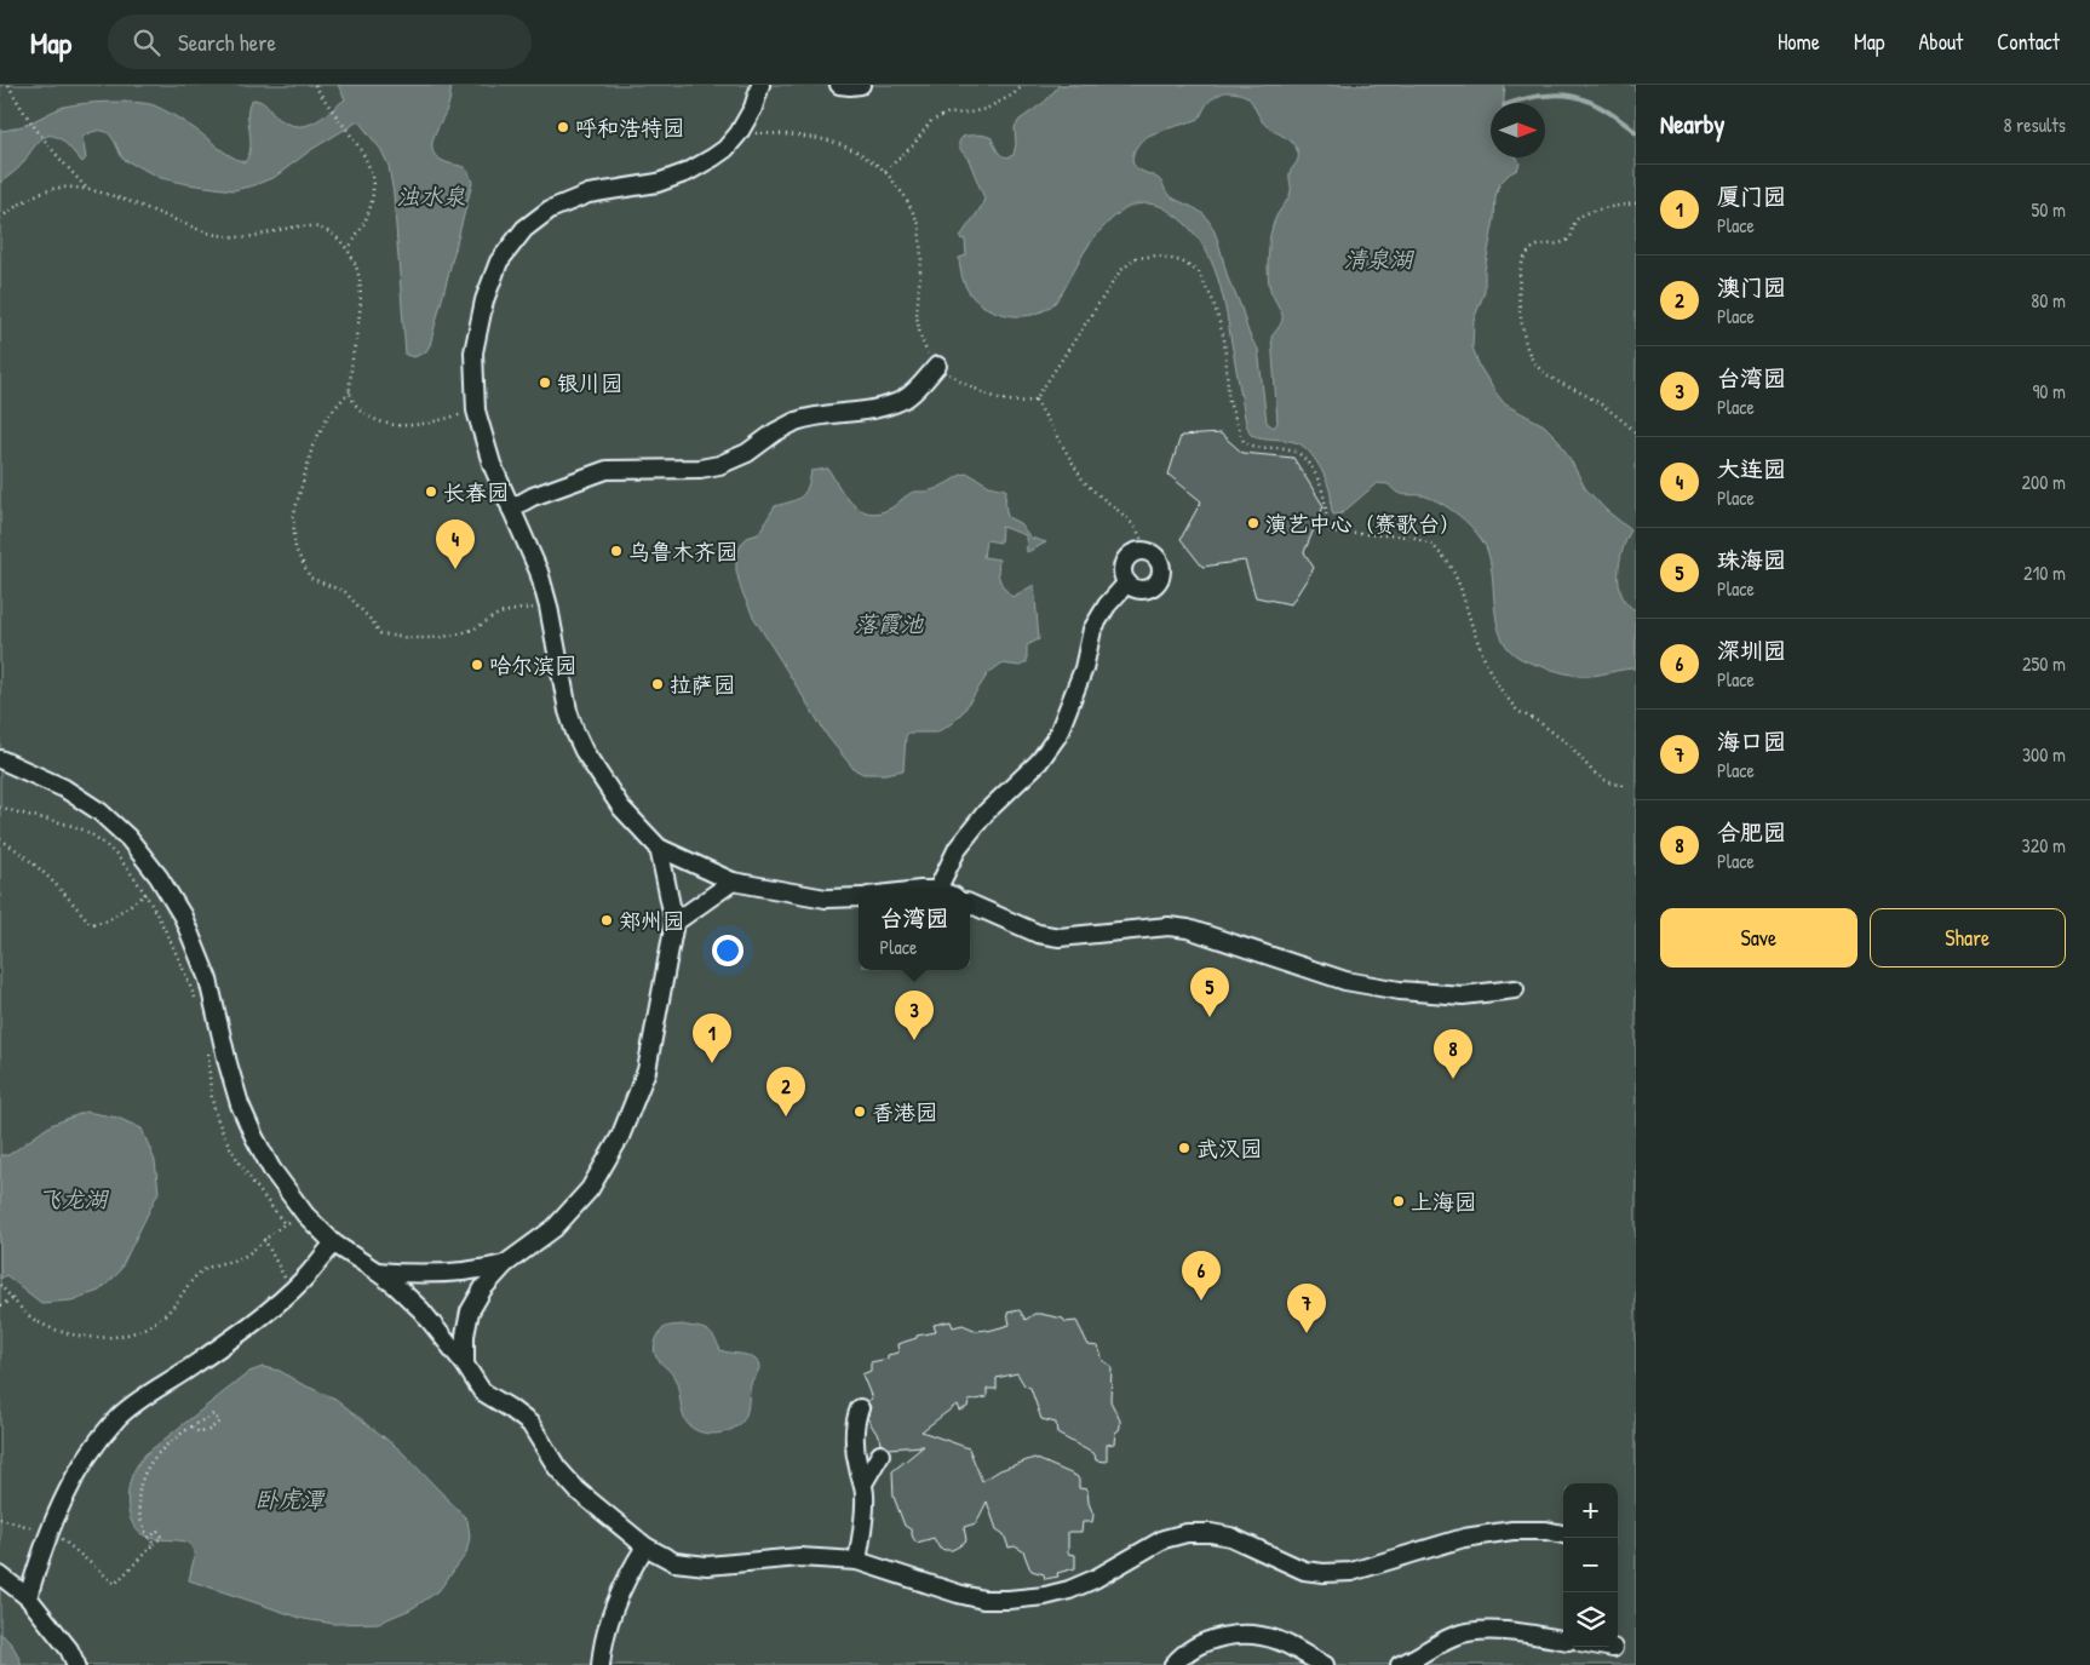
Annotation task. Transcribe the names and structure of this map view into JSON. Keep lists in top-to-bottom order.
{
  "water": [
    "浊水泉",
    "清泉湖",
    "落霞池",
    "飞龙湖",
    "卧虎潭"
  ],
  "places": [
    "呼和浩特园",
    "银川园",
    "长春园",
    "演艺中心（赛歌台）",
    "乌鲁木齐园",
    "哈尔滨园",
    "拉萨园",
    "郑州园",
    "香港园",
    "武汉园",
    "上海园"
  ],
  "north": "right",
  "page": {
    "header": "Map",
    "search": "Search here",
    "nav": [
      "Home",
      "Map",
      "About",
      "Contact"
    ],
    "heading": ["Nearby", "8 results"],
    "list": [
      {
        "mark": "1",
        "name": "厦门园",
        "note": "Place",
        "value": "50 m"
      },
      {
        "mark": "2",
        "name": "澳门园",
        "note": "Place",
        "value": "80 m"
      },
      {
        "mark": "3",
        "name": "台湾园",
        "note": "Place",
        "value": "90 m"
      },
      {
        "mark": "4",
        "name": "大连园",
        "note": "Place",
        "value": "200 m"
      },
      {
        "mark": "5",
        "name": "珠海园",
        "note": "Place",
        "value": "210 m"
      },
      {
        "mark": "6",
        "name": "深圳园",
        "note": "Place",
        "value": "250 m"
      },
      {
        "mark": "7",
        "name": "海口园",
        "note": "Place",
        "value": "300 m"
      },
      {
        "mark": "8",
        "name": "合肥园",
        "note": "Place",
        "value": "320 m"
      }
    ],
    "pins": [
      "4",
      "5",
      "3",
      "1",
      "8",
      "2",
      "6",
      "7"
    ],
    "buttons": ["Save", "Share"],
    "popup": ["台湾园", "Place"],
    "map_buttons": ["+", "−"]
  }
}
